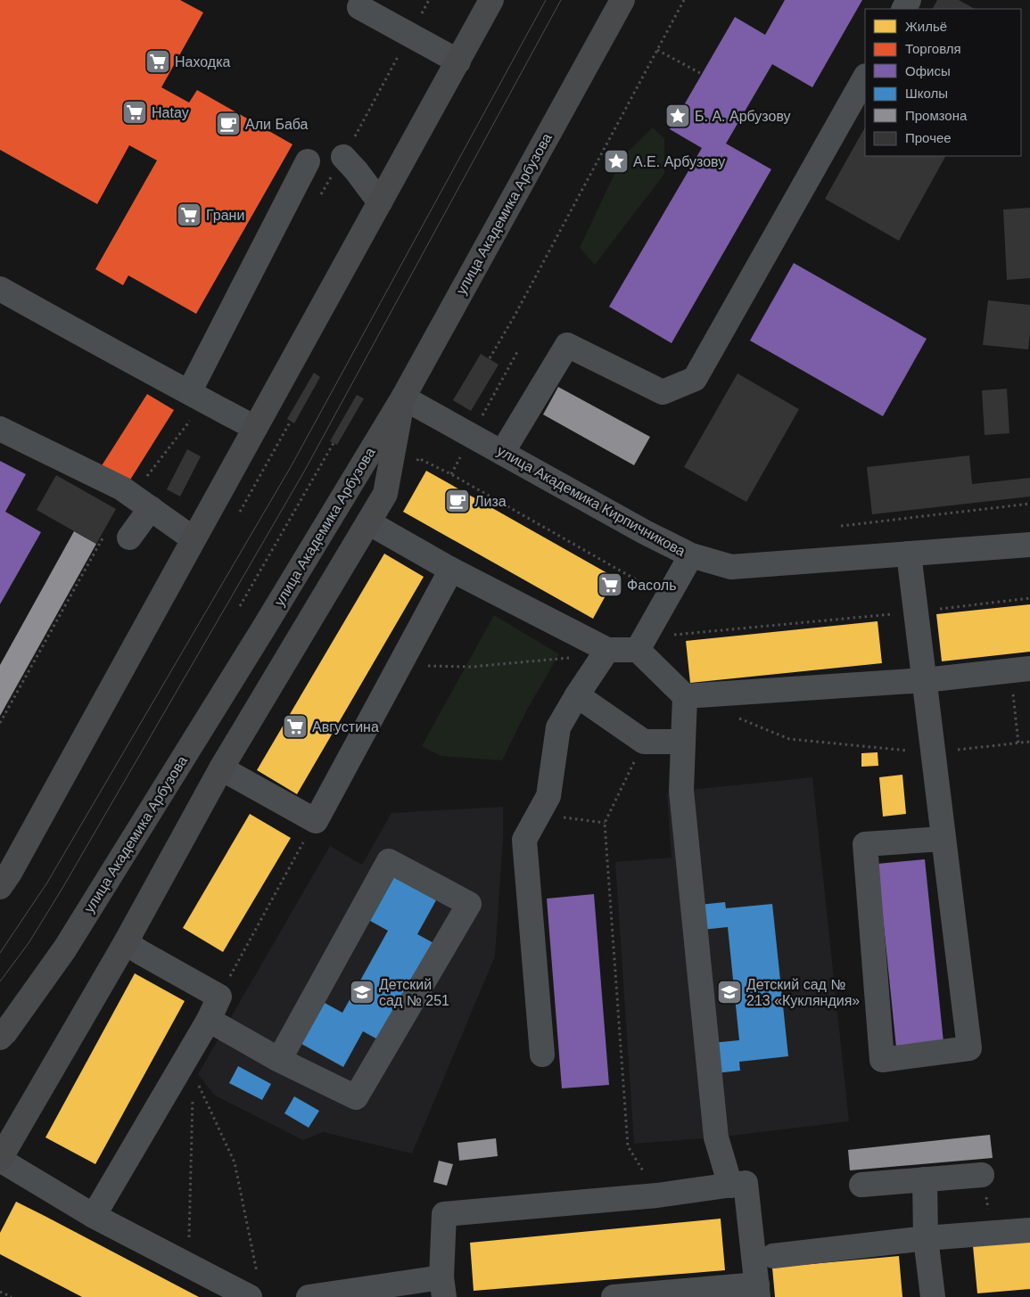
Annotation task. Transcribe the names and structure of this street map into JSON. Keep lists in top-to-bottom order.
{
  "streets": {
    "main road": ["улица Академика Арбузова"],
    "street": ["улица Академика Кирпичникова"]
  },
  "crossings": [
    ["улица Академика Арбузова", "улица Академика Кирпичникова"]
  ],
  "places": {
    "supermarket": [
      "Находка",
      "Hatay",
      "Грани",
      "Фасоль",
      "Августина"
    ],
    "place": ["Б. А. Арбузову", "А.Е. Арбузову"],
    "cafe": ["Али Баба", "Лиза"],
    "school or university": ["Детский сад № 251", "Детский сад № 213 «Кукляндия»"]
  },
  "legend": [
    "Жильё",
    "Торговля",
    "Офисы",
    "Школы",
    "Промзона",
    "Прочее"
  ]
}
